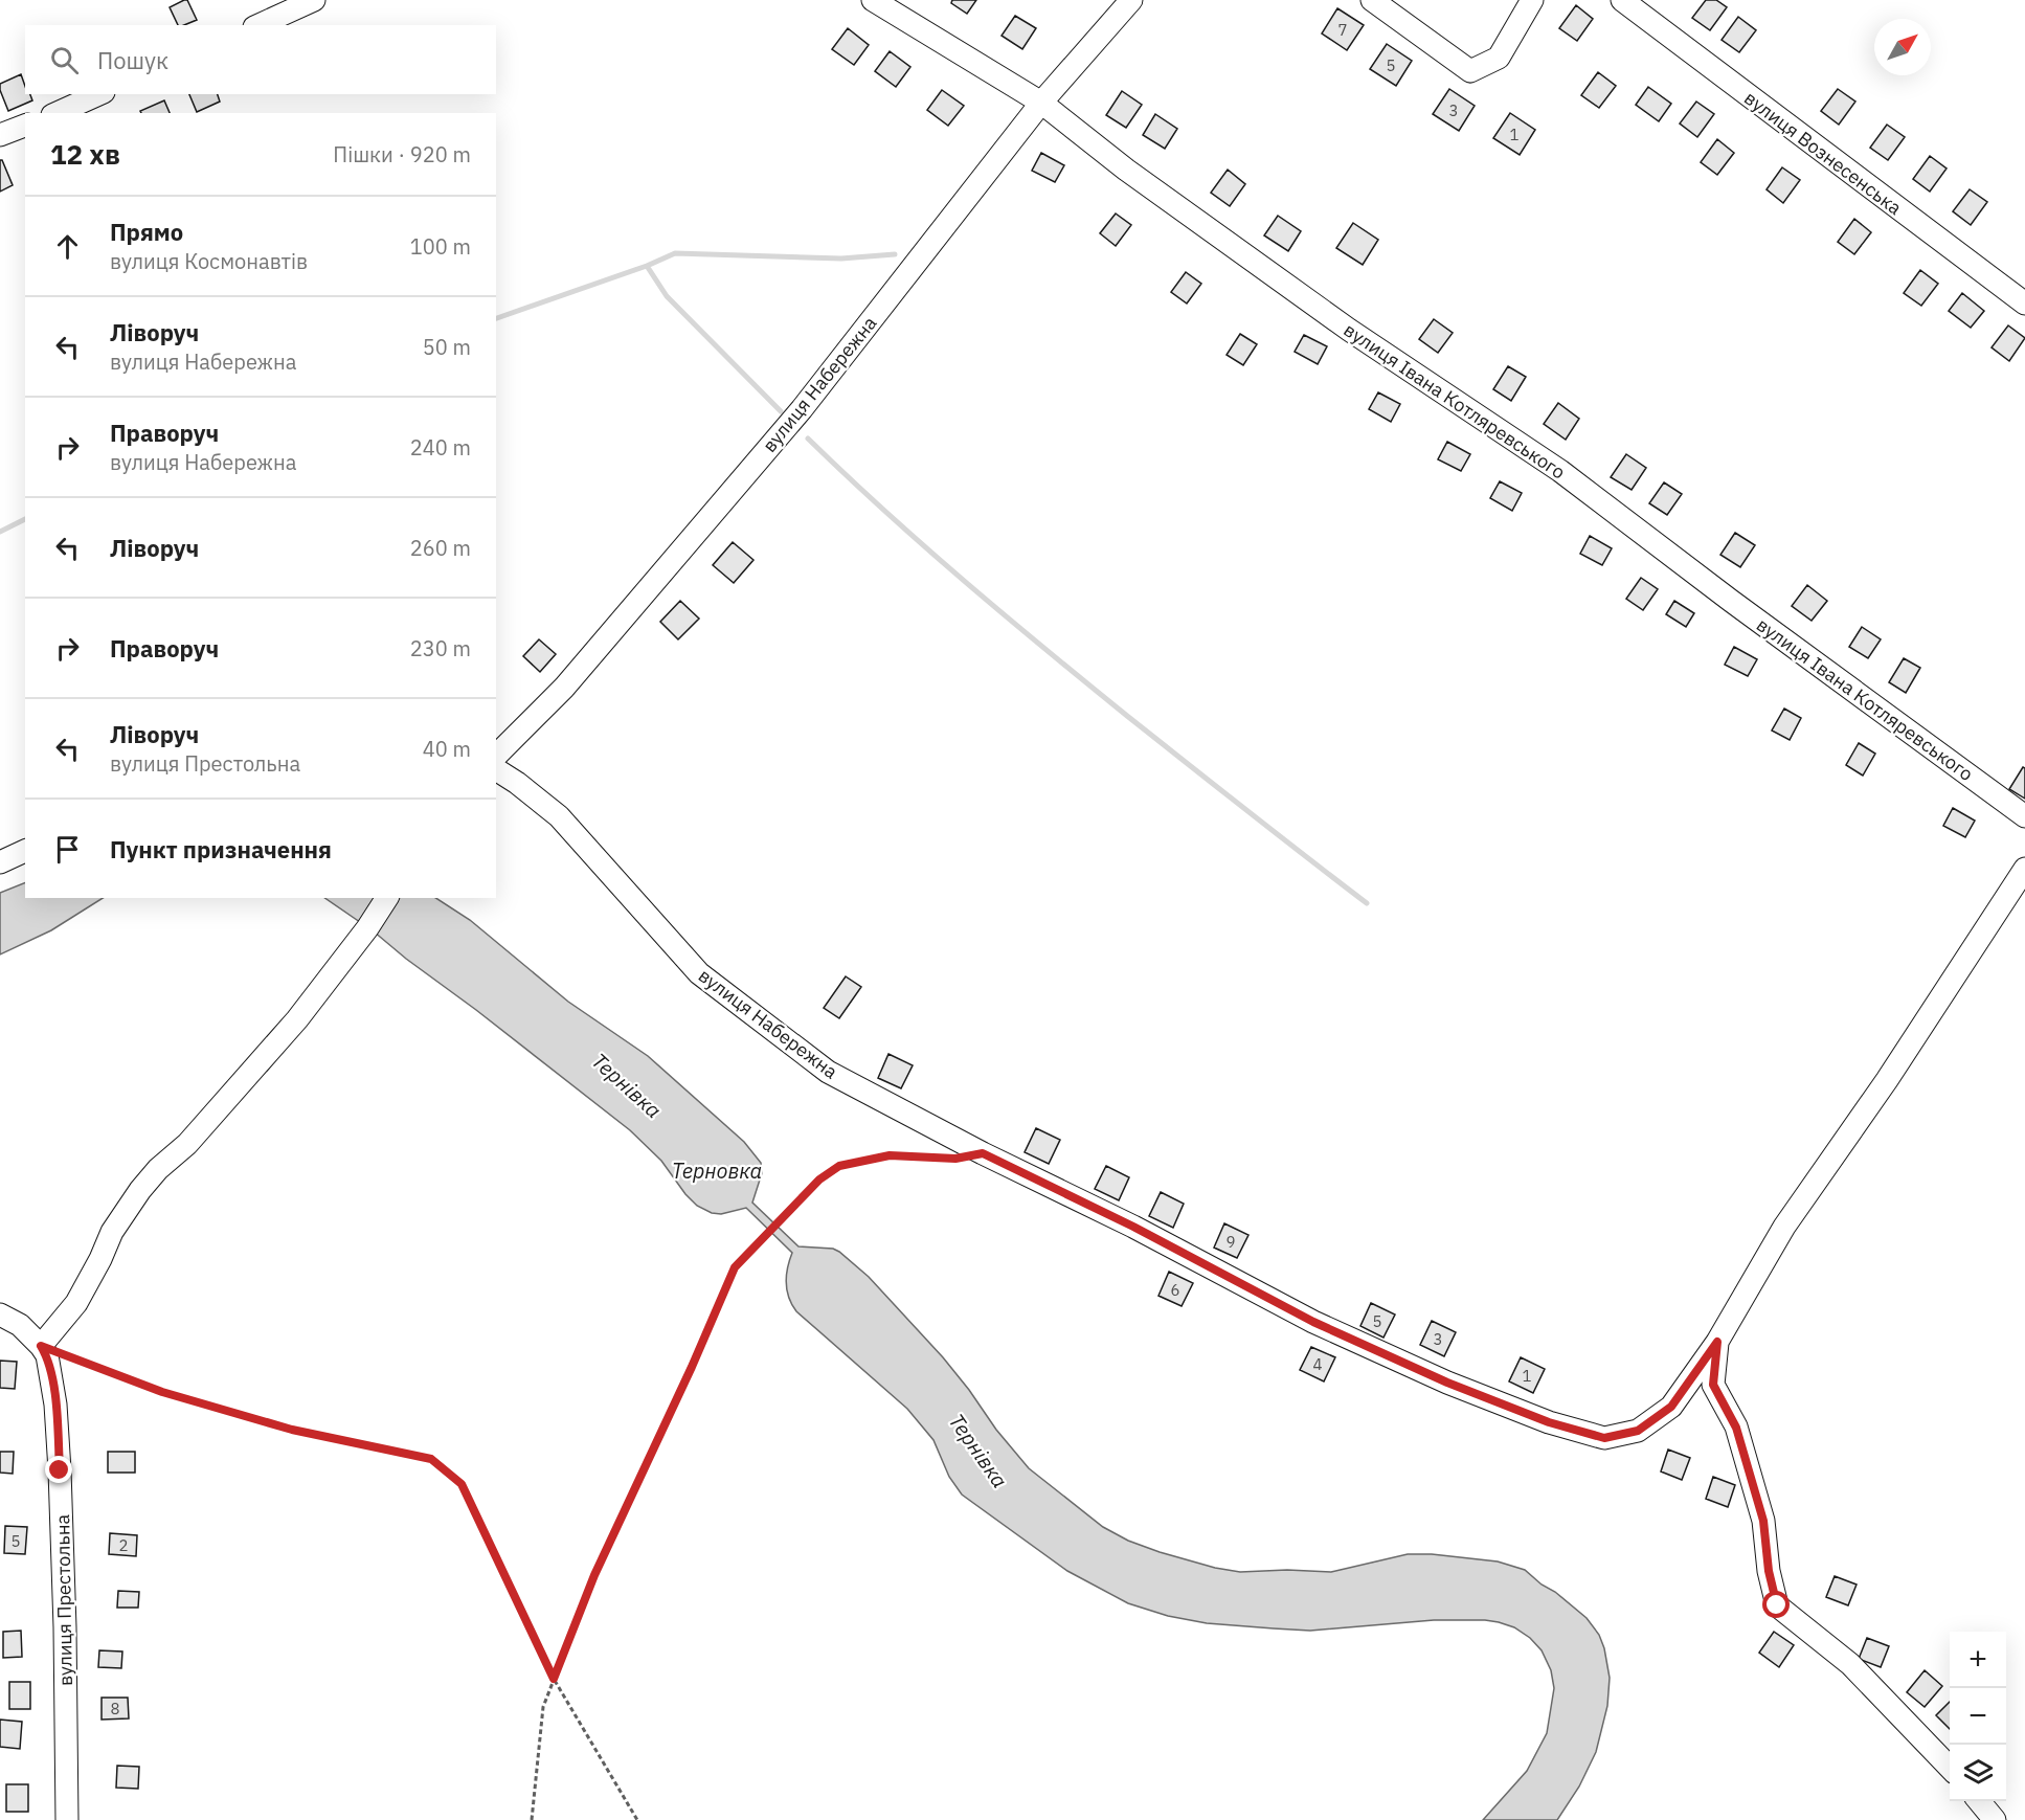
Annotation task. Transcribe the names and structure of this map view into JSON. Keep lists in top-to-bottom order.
{
  "streets": {
    "street": [
      "вулиця Вознесенська",
      "вулиця Набережна",
      "вулиця Івана Котляревського",
      "вулиця Престольна"
    ]
  },
  "crossings": [
    ["вулиця Набережна", "вулиця Івана Котляревського"]
  ],
  "water": ["Тернівка", "Терновка"],
  "house_numbers": [
    "7",
    "5",
    "3",
    "1",
    "9",
    "6",
    "5",
    "3",
    "4",
    "1",
    "5",
    "2",
    "8"
  ],
  "north": "top right",
  "page": {
    "search": "Пошук",
    "heading": ["12 хв", "Пішки · 920 m"],
    "list": [
      ["Прямо", "вулиця Космонавтів", "100 m"],
      ["Ліворуч", "вулиця Набережна", "50 m"],
      ["Праворуч", "вулиця Набережна", "240 m"],
      ["Ліворуч", "260 m"],
      ["Праворуч", "230 m"],
      ["Ліворуч", "вулиця Престольна", "40 m"],
      "Пункт призначення"
    ],
    "map_buttons": ["+", "−"]
  }
}
